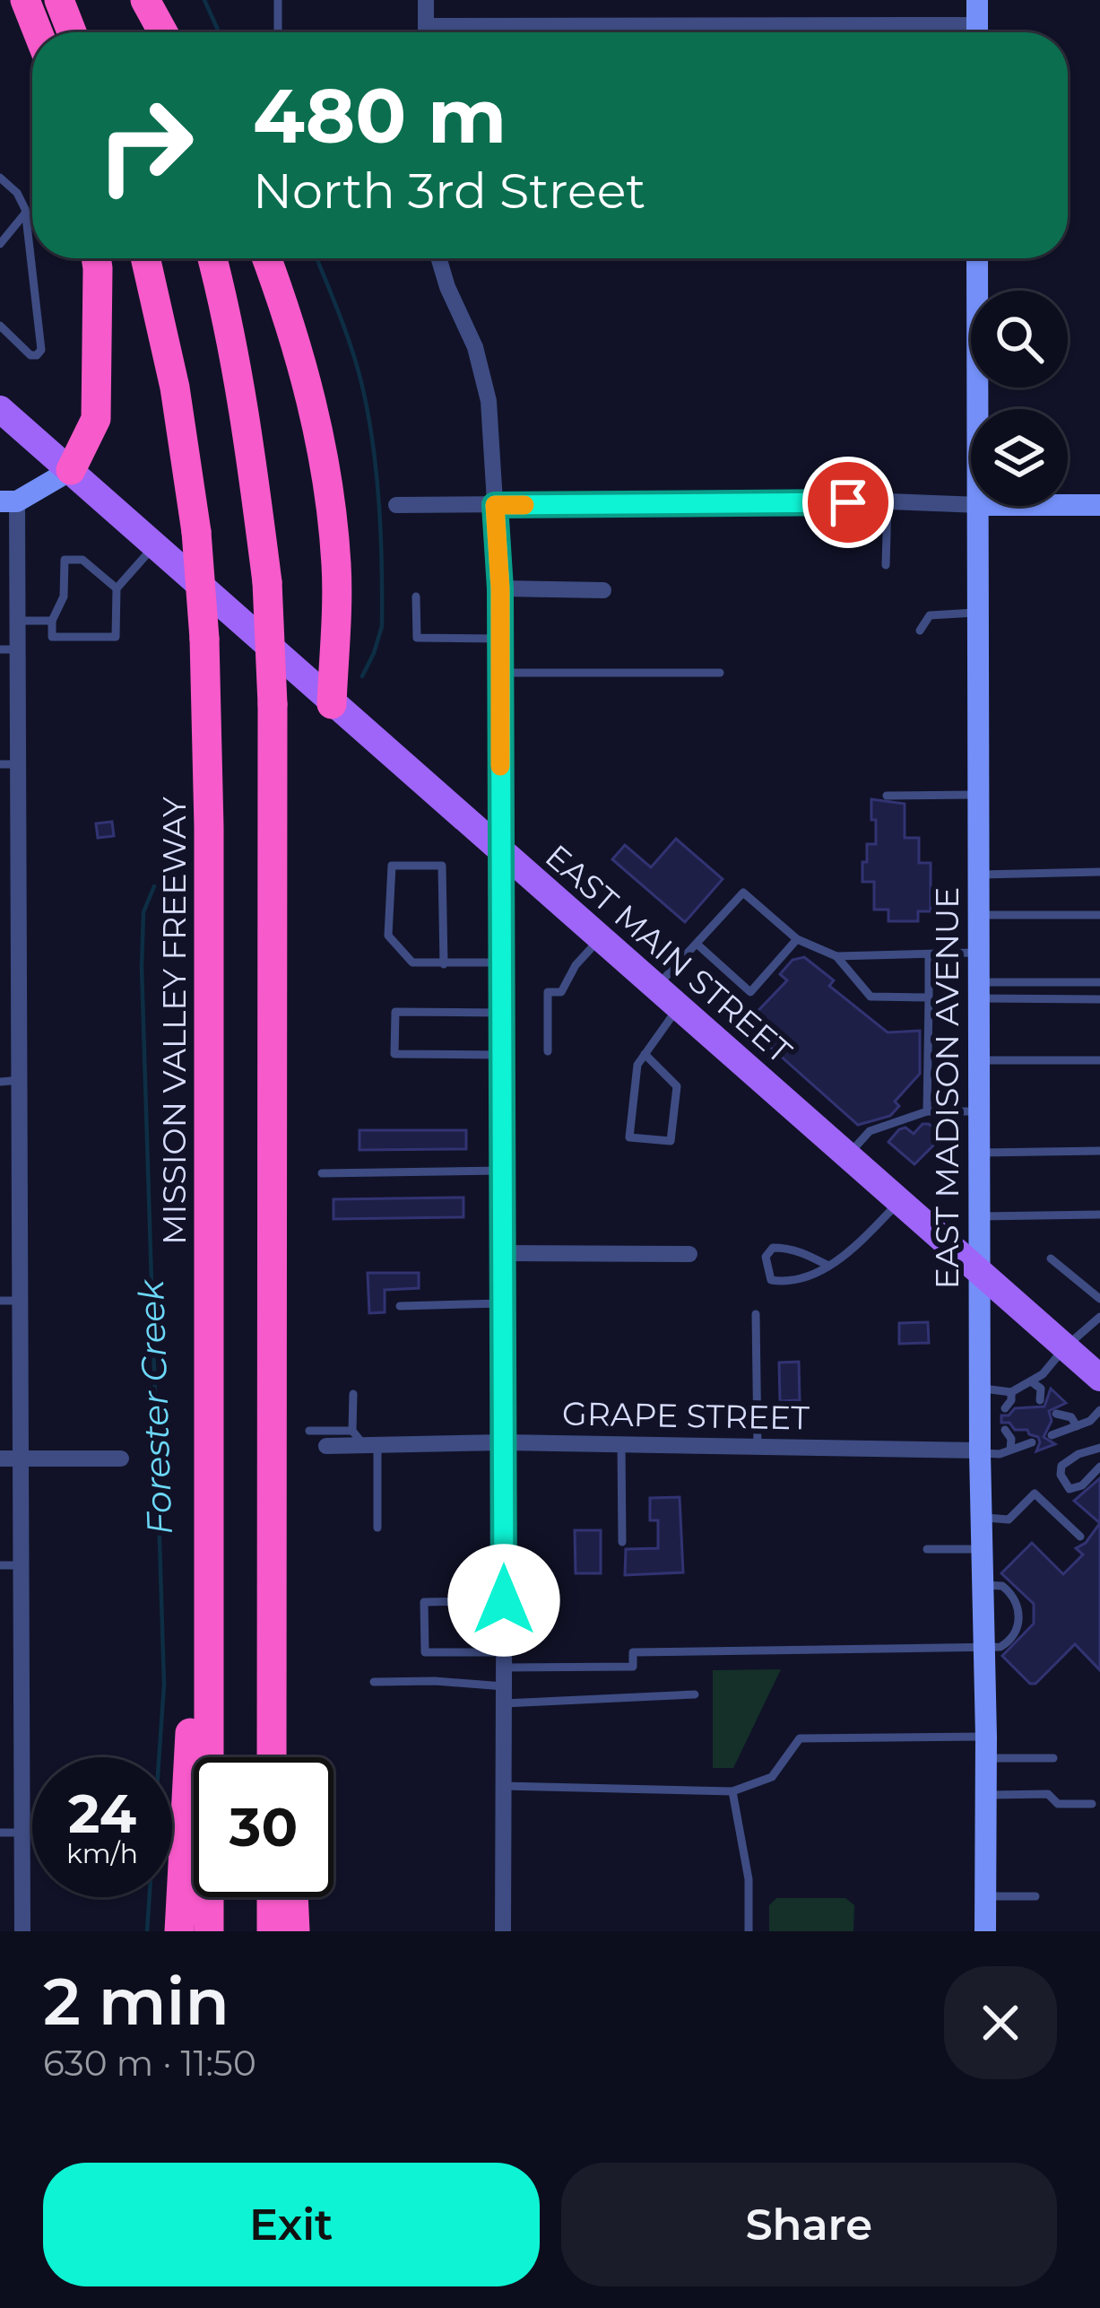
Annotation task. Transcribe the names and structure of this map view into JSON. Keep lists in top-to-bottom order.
{
  "streets": {
    "highway": ["MISSION VALLEY FREEWAY"],
    "main road": ["EAST MAIN STREET"],
    "street": ["EAST MADISON AVENUE", "GRAPE STREET"]
  },
  "crossings": [
    ["EAST MAIN STREET", "EAST MADISON AVENUE"],
    ["EAST MADISON AVENUE", "GRAPE STREET"]
  ],
  "water": ["Forester Creek"],
  "page": {
    "turn": ["480 m", "North 3rd Street"],
    "speed": "24 km/h",
    "limit": "30",
    "heading": ["2 min", "630 m · 11:50"],
    "buttons": ["Exit", "Share"]
  }
}
